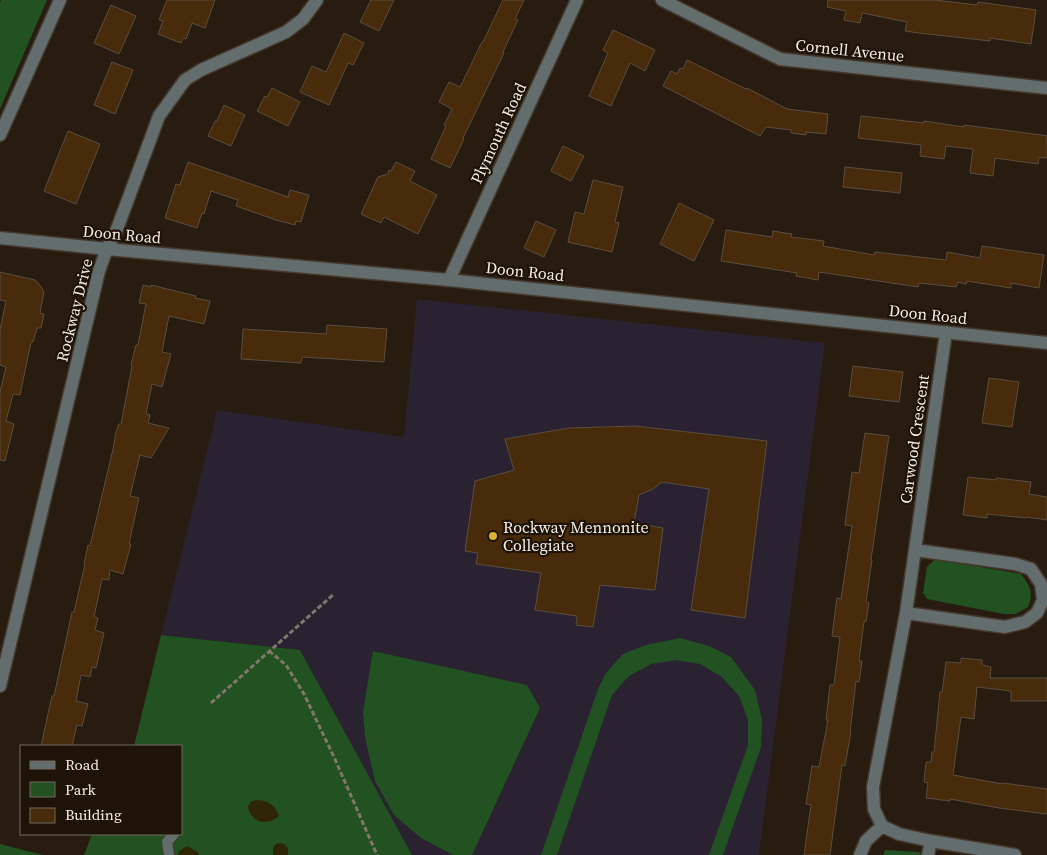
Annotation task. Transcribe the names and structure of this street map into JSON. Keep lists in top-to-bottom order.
{
  "streets": {
    "street": [
      "Cornell Avenue",
      "Plymouth Road",
      "Doon Road",
      "Rockway Drive",
      "Carwood Crescent"
    ]
  },
  "crossings": [
    ["Plymouth Road", "Doon Road"],
    ["Doon Road", "Rockway Drive"],
    ["Doon Road", "Carwood Crescent"]
  ],
  "places": ["Rockway Mennonite Collegiate"],
  "legend": ["Road", "Park", "Building"]
}
